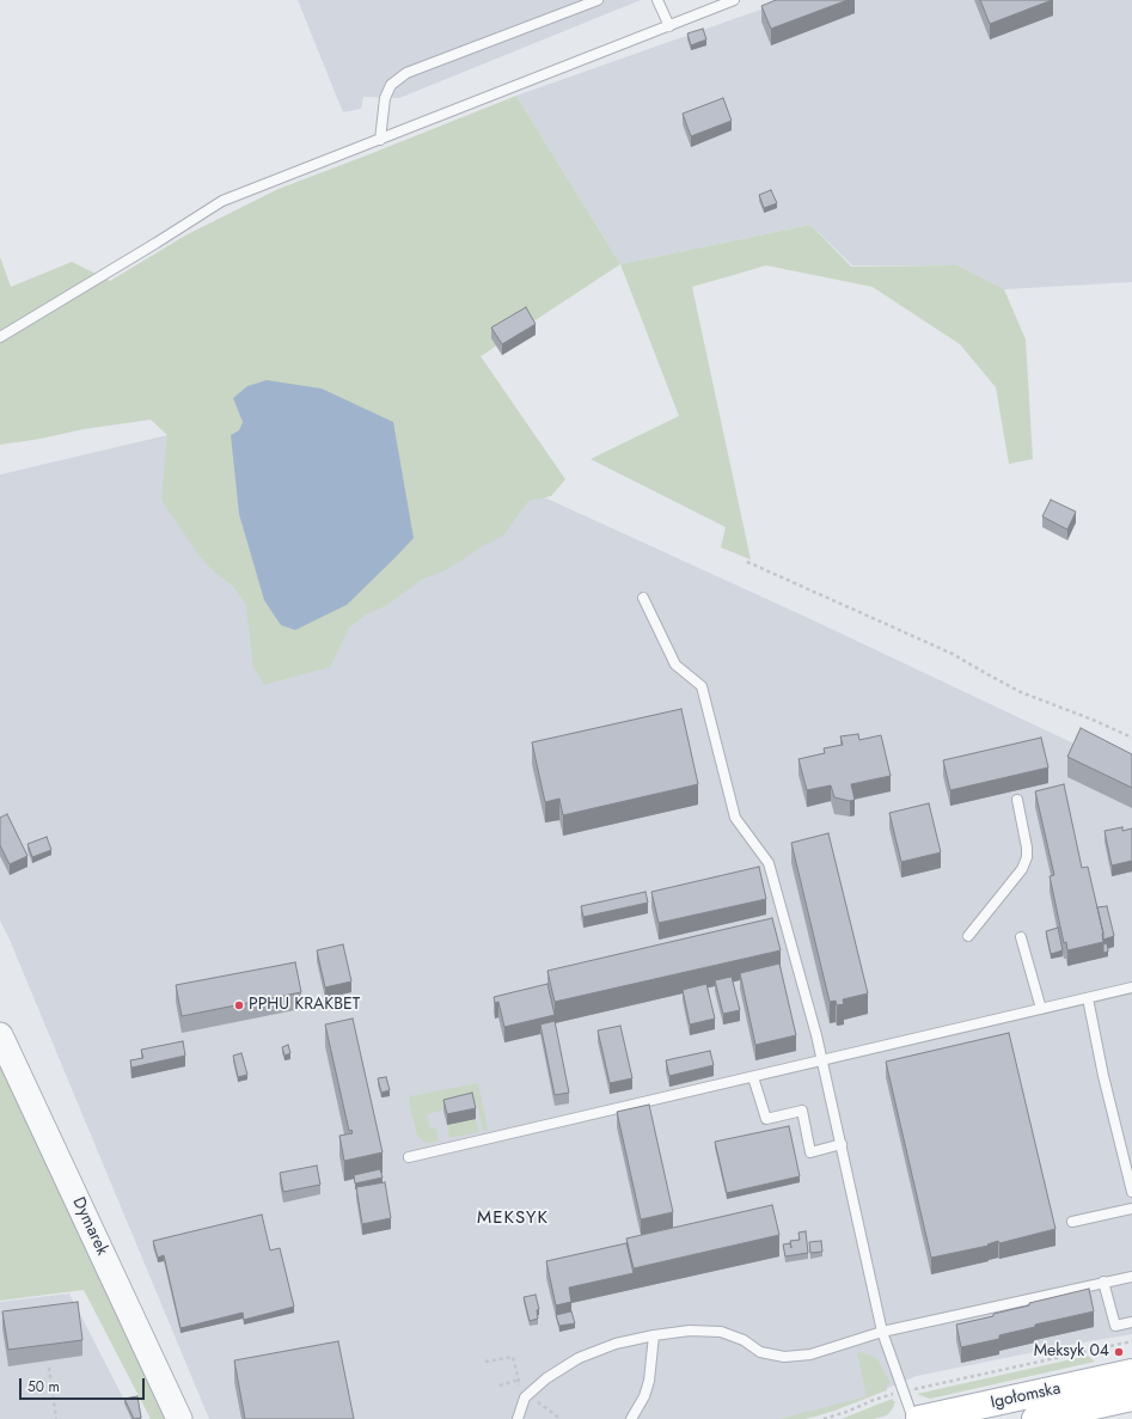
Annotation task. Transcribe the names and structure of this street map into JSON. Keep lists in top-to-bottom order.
{
  "streets": {
    "main road": ["Igołomska"],
    "street": ["Dymarek"]
  },
  "districts": ["MEKSYK"],
  "places": ["PPHU KRAKBET", "Meksyk 04"],
  "scale_bar": "50 m"
}
